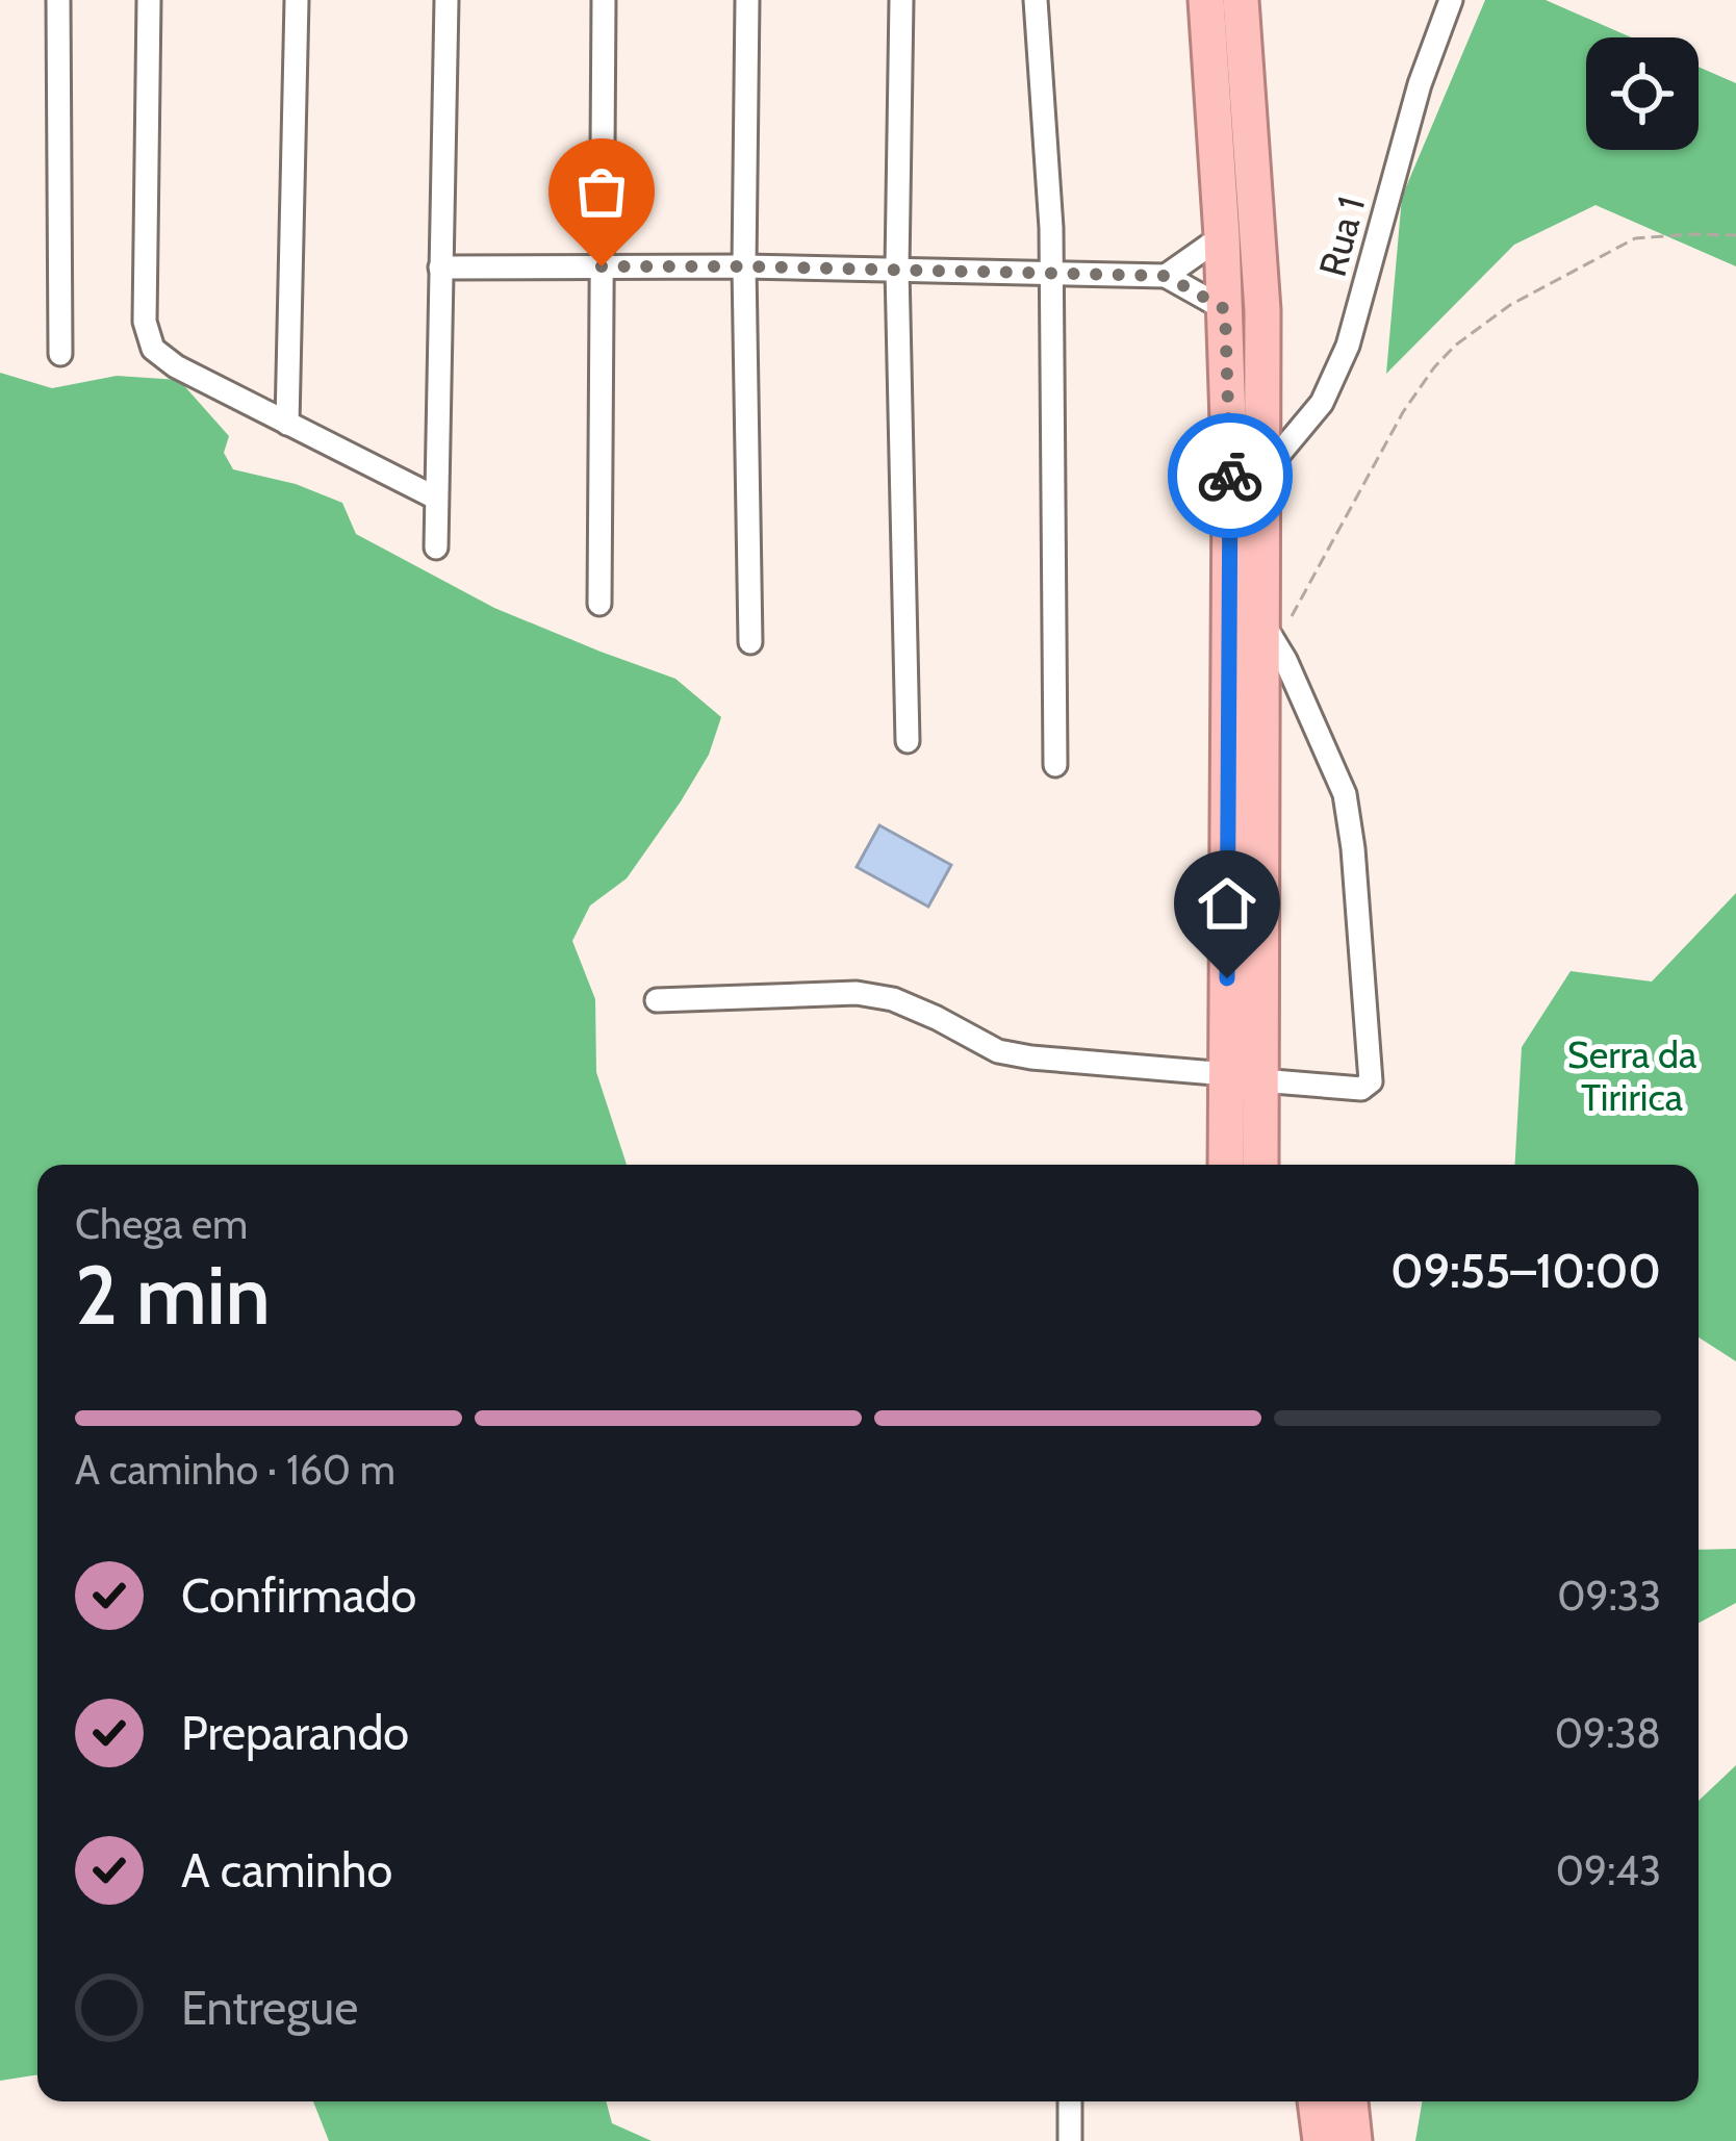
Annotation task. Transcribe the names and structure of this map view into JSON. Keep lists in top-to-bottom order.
{
  "streets": {
    "street": ["Rua 1"]
  },
  "parks": ["Serra da Tiririca"],
  "page": {
    "heading": ["2 min", "Chega em", "09:55–10:00"],
    "bar": "A caminho · 160 m",
    "list": [
      ["Confirmado", "09:33"],
      ["Preparando", "09:38"],
      ["A caminho", "09:43"],
      "Entregue"
    ]
  }
}
